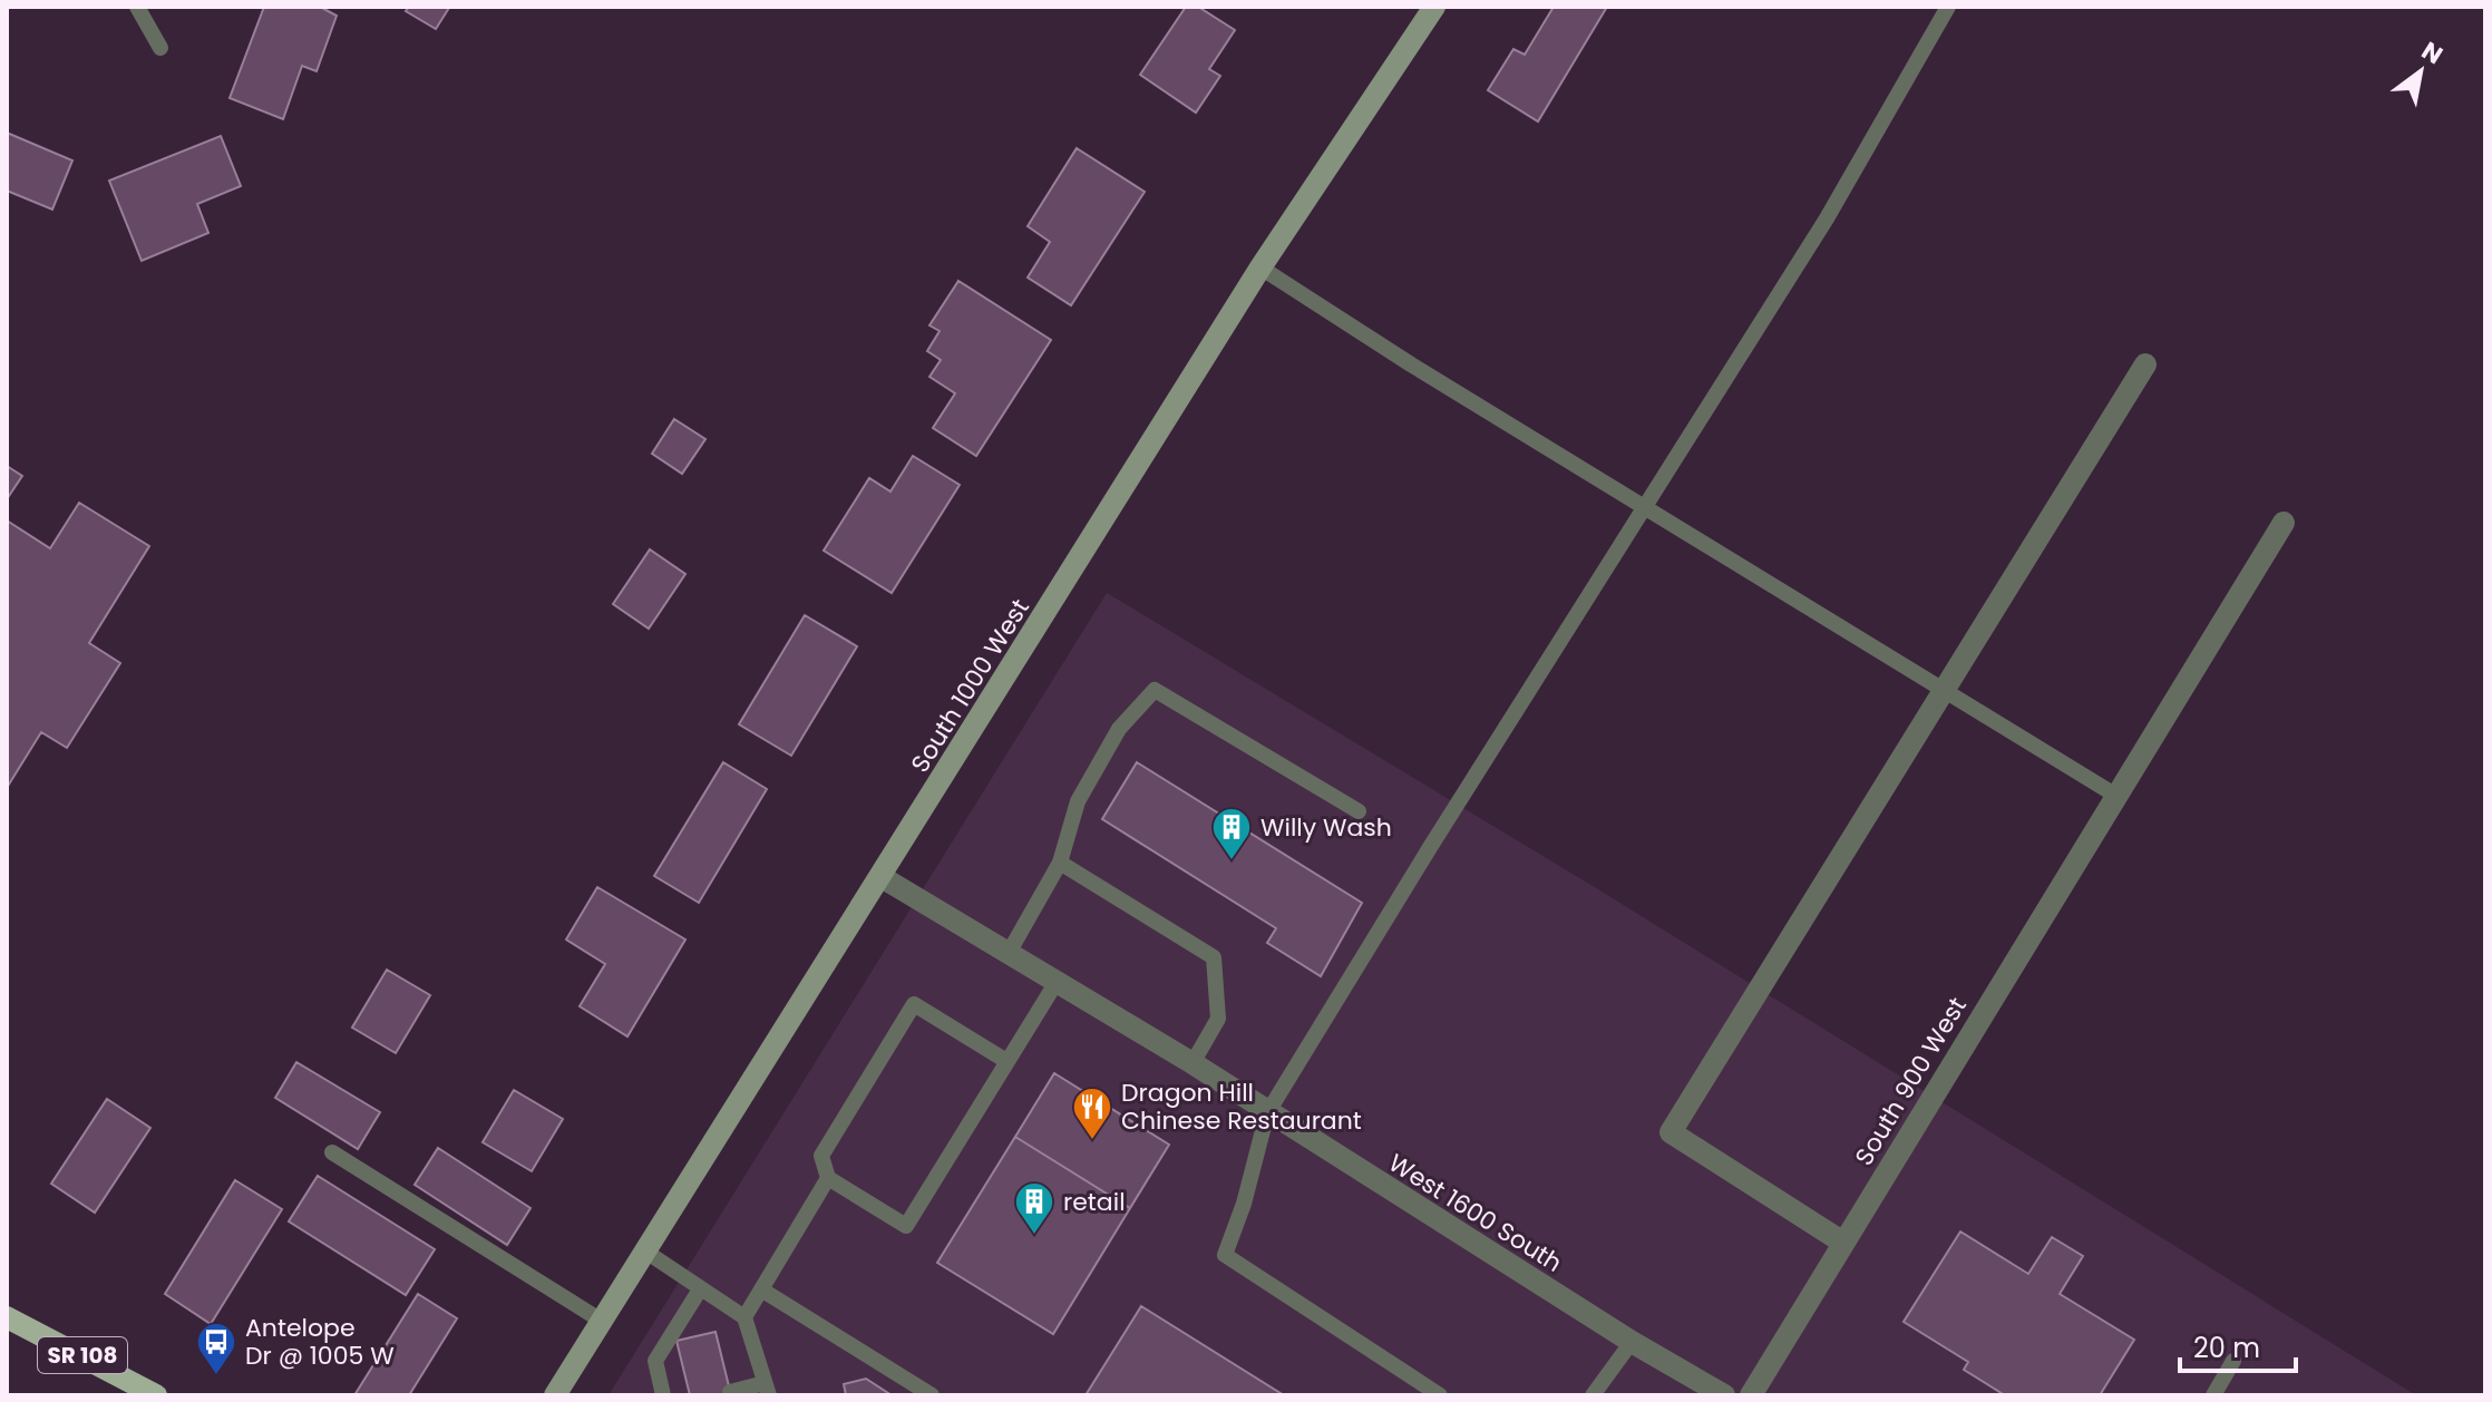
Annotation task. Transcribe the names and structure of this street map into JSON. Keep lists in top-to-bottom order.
{
  "streets": {
    "main road": ["South 1000 West", "SR 108"],
    "street": ["South 900 West", "West 1600 South"]
  },
  "crossings": [
    ["South 1000 West", "West 1600 South"]
  ],
  "places": {
    "building": ["Willy Wash", "retail"],
    "restaurant": ["Dragon Hill Chinese Restaurant"],
    "bus stop": ["Antelope Dr @ 1005 W"]
  },
  "scale_bar": "20 m",
  "north": "top right"
}
